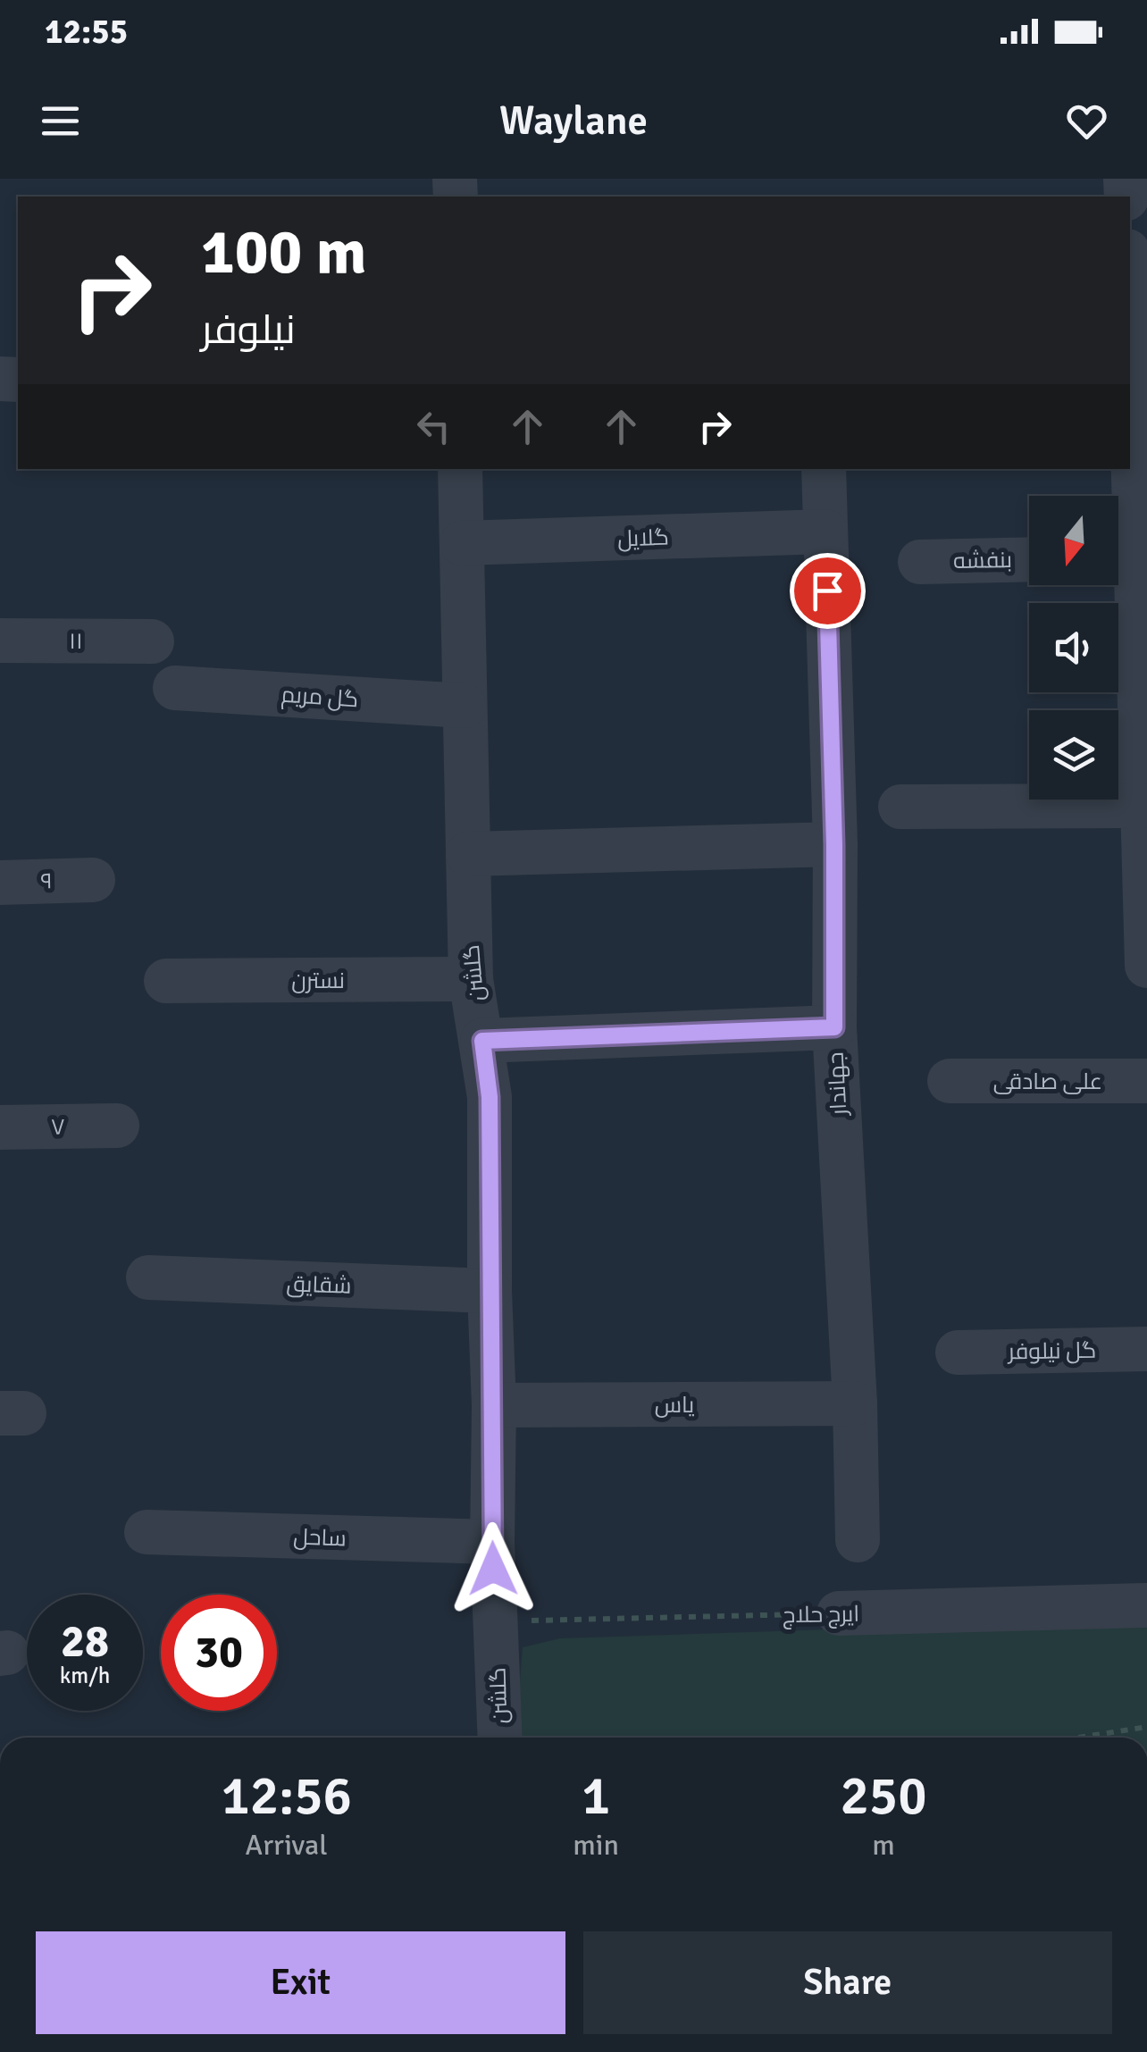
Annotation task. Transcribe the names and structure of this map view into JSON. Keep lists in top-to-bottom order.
{
  "streets": {
    "street": [
      "گلایل",
      "بنفشه",
      "۱۱",
      "گل مریم",
      "۹",
      "گلشن",
      "نسترن",
      "علی صادقی",
      "جهاندار",
      "۷",
      "شقایق",
      "گل نیلوفر",
      "یاس",
      "ساحل",
      "ایرج حلاج"
    ]
  },
  "crossings": [
    ["گلایل", "گلشن"],
    ["گلایل", "جهاندار"],
    ["گل مریم", "گلشن"],
    ["گلشن", "نسترن"],
    ["گلشن", "شقایق"],
    ["گلشن", "یاس"],
    ["گلشن", "ساحل"],
    ["گلشن", "ایرج حلاج"],
    ["جهاندار", "یاس"]
  ],
  "north": "bottom",
  "page": {
    "status": "12:55",
    "header": "Waylane",
    "turn": ["100 m", "نیلوفر"],
    "speed": "28 km/h",
    "limit": "30",
    "eta": [
      "12:56",
      "Arrival",
      "1",
      "min",
      "250",
      "m"
    ],
    "buttons": ["Exit", "Share"]
  }
}
